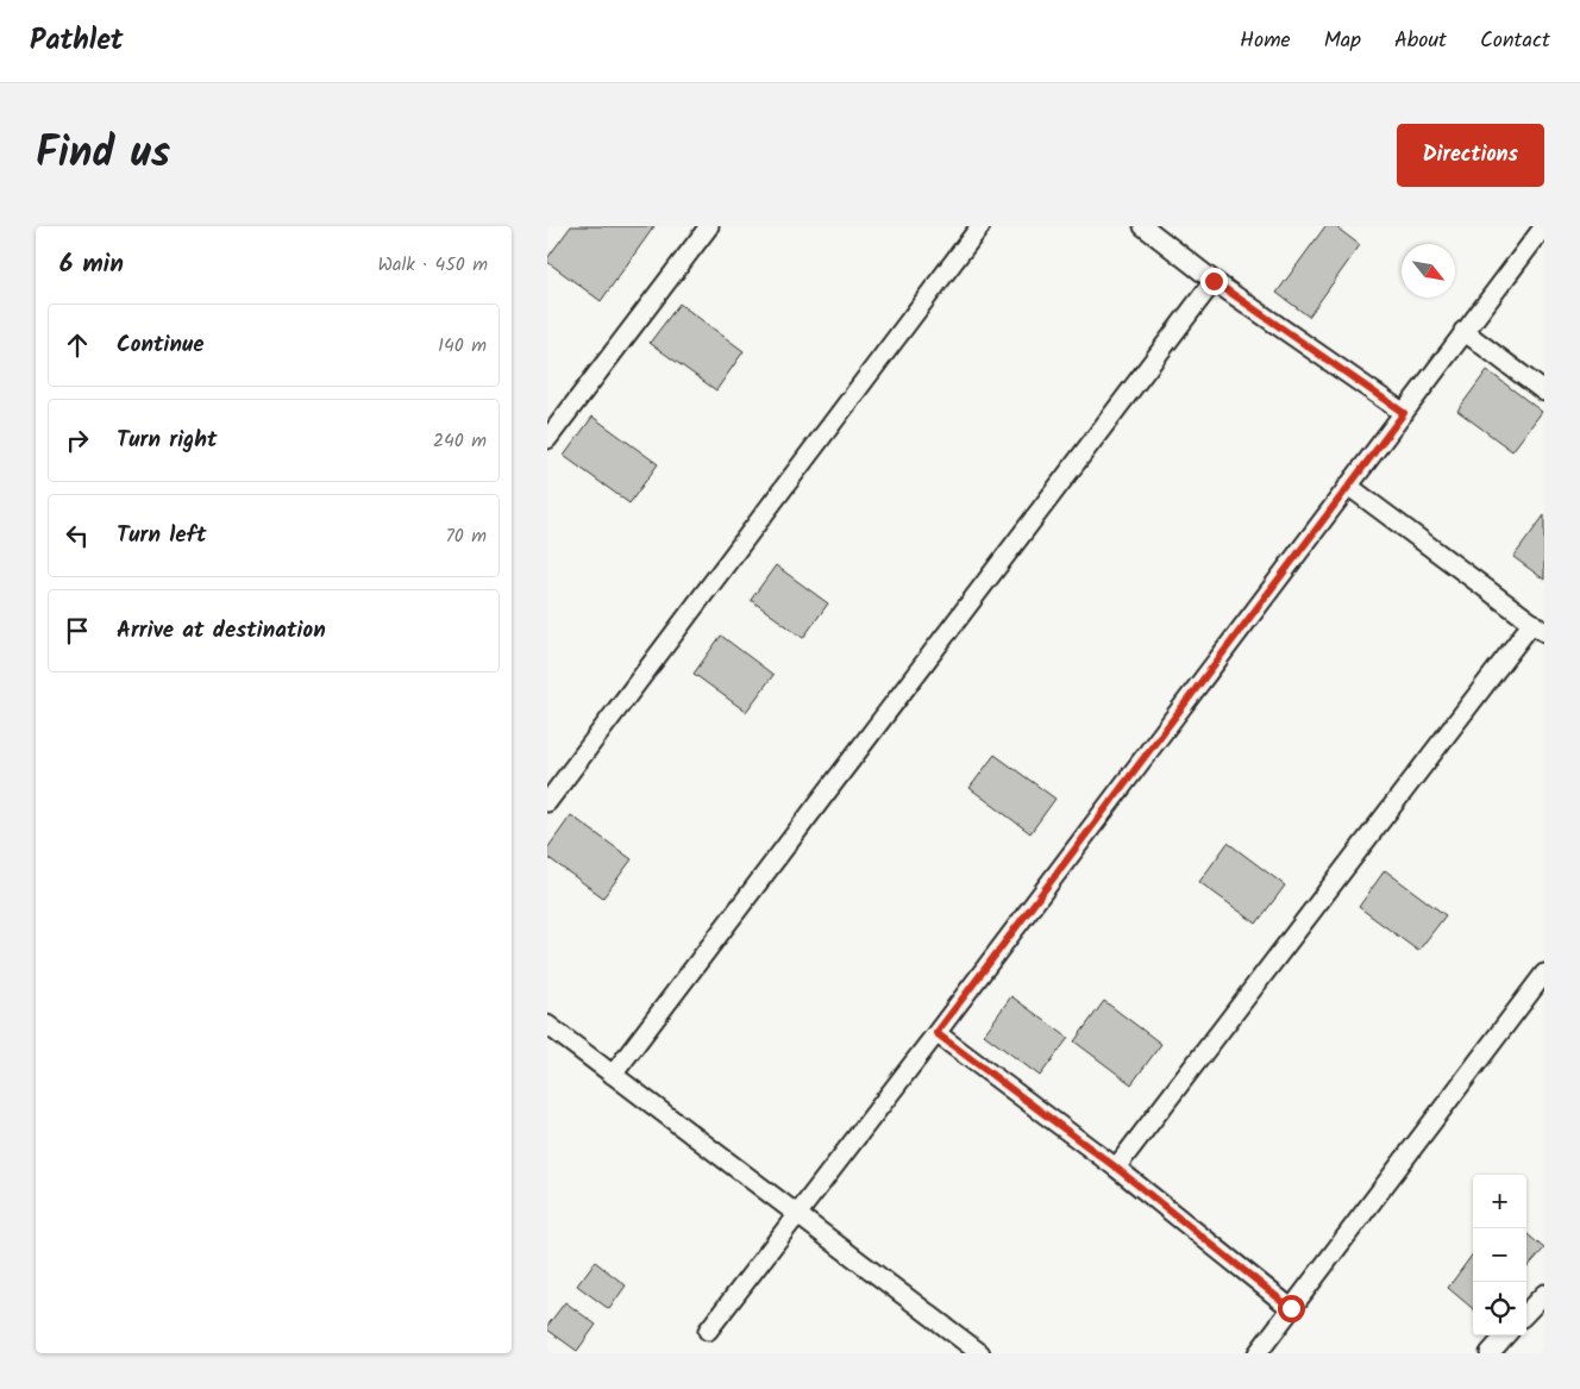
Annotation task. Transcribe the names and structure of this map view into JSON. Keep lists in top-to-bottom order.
{
  "north": "bottom right",
  "page": {
    "header": "Pathlet",
    "nav": [
      "Home",
      "Map",
      "About",
      "Contact"
    ],
    "title": "Find us",
    "buttons": "Directions",
    "heading": ["6 min", "Walk · 450 m"],
    "list": [
      ["Continue", "140 m"],
      ["Turn right", "240 m"],
      ["Turn left", "70 m"],
      "Arrive at destination"
    ],
    "map_buttons": ["+", "−"]
  }
}
